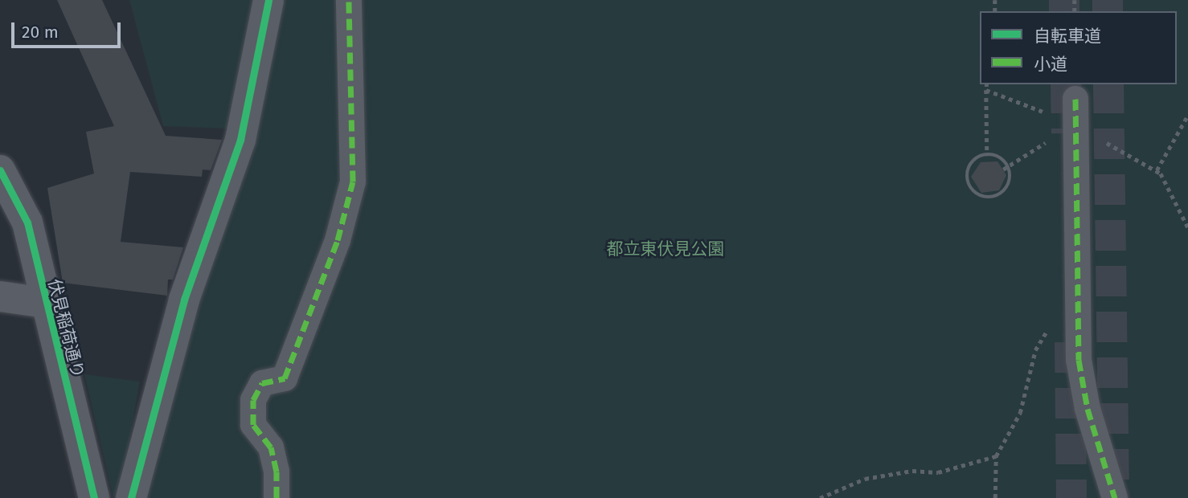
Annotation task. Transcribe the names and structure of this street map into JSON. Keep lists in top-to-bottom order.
{
  "streets": {
    "street": ["伏見稲荷通り"]
  },
  "parks": ["都立東伏見公園"],
  "legend": ["自転車道", "小道"],
  "scale_bar": "20 m"
}
